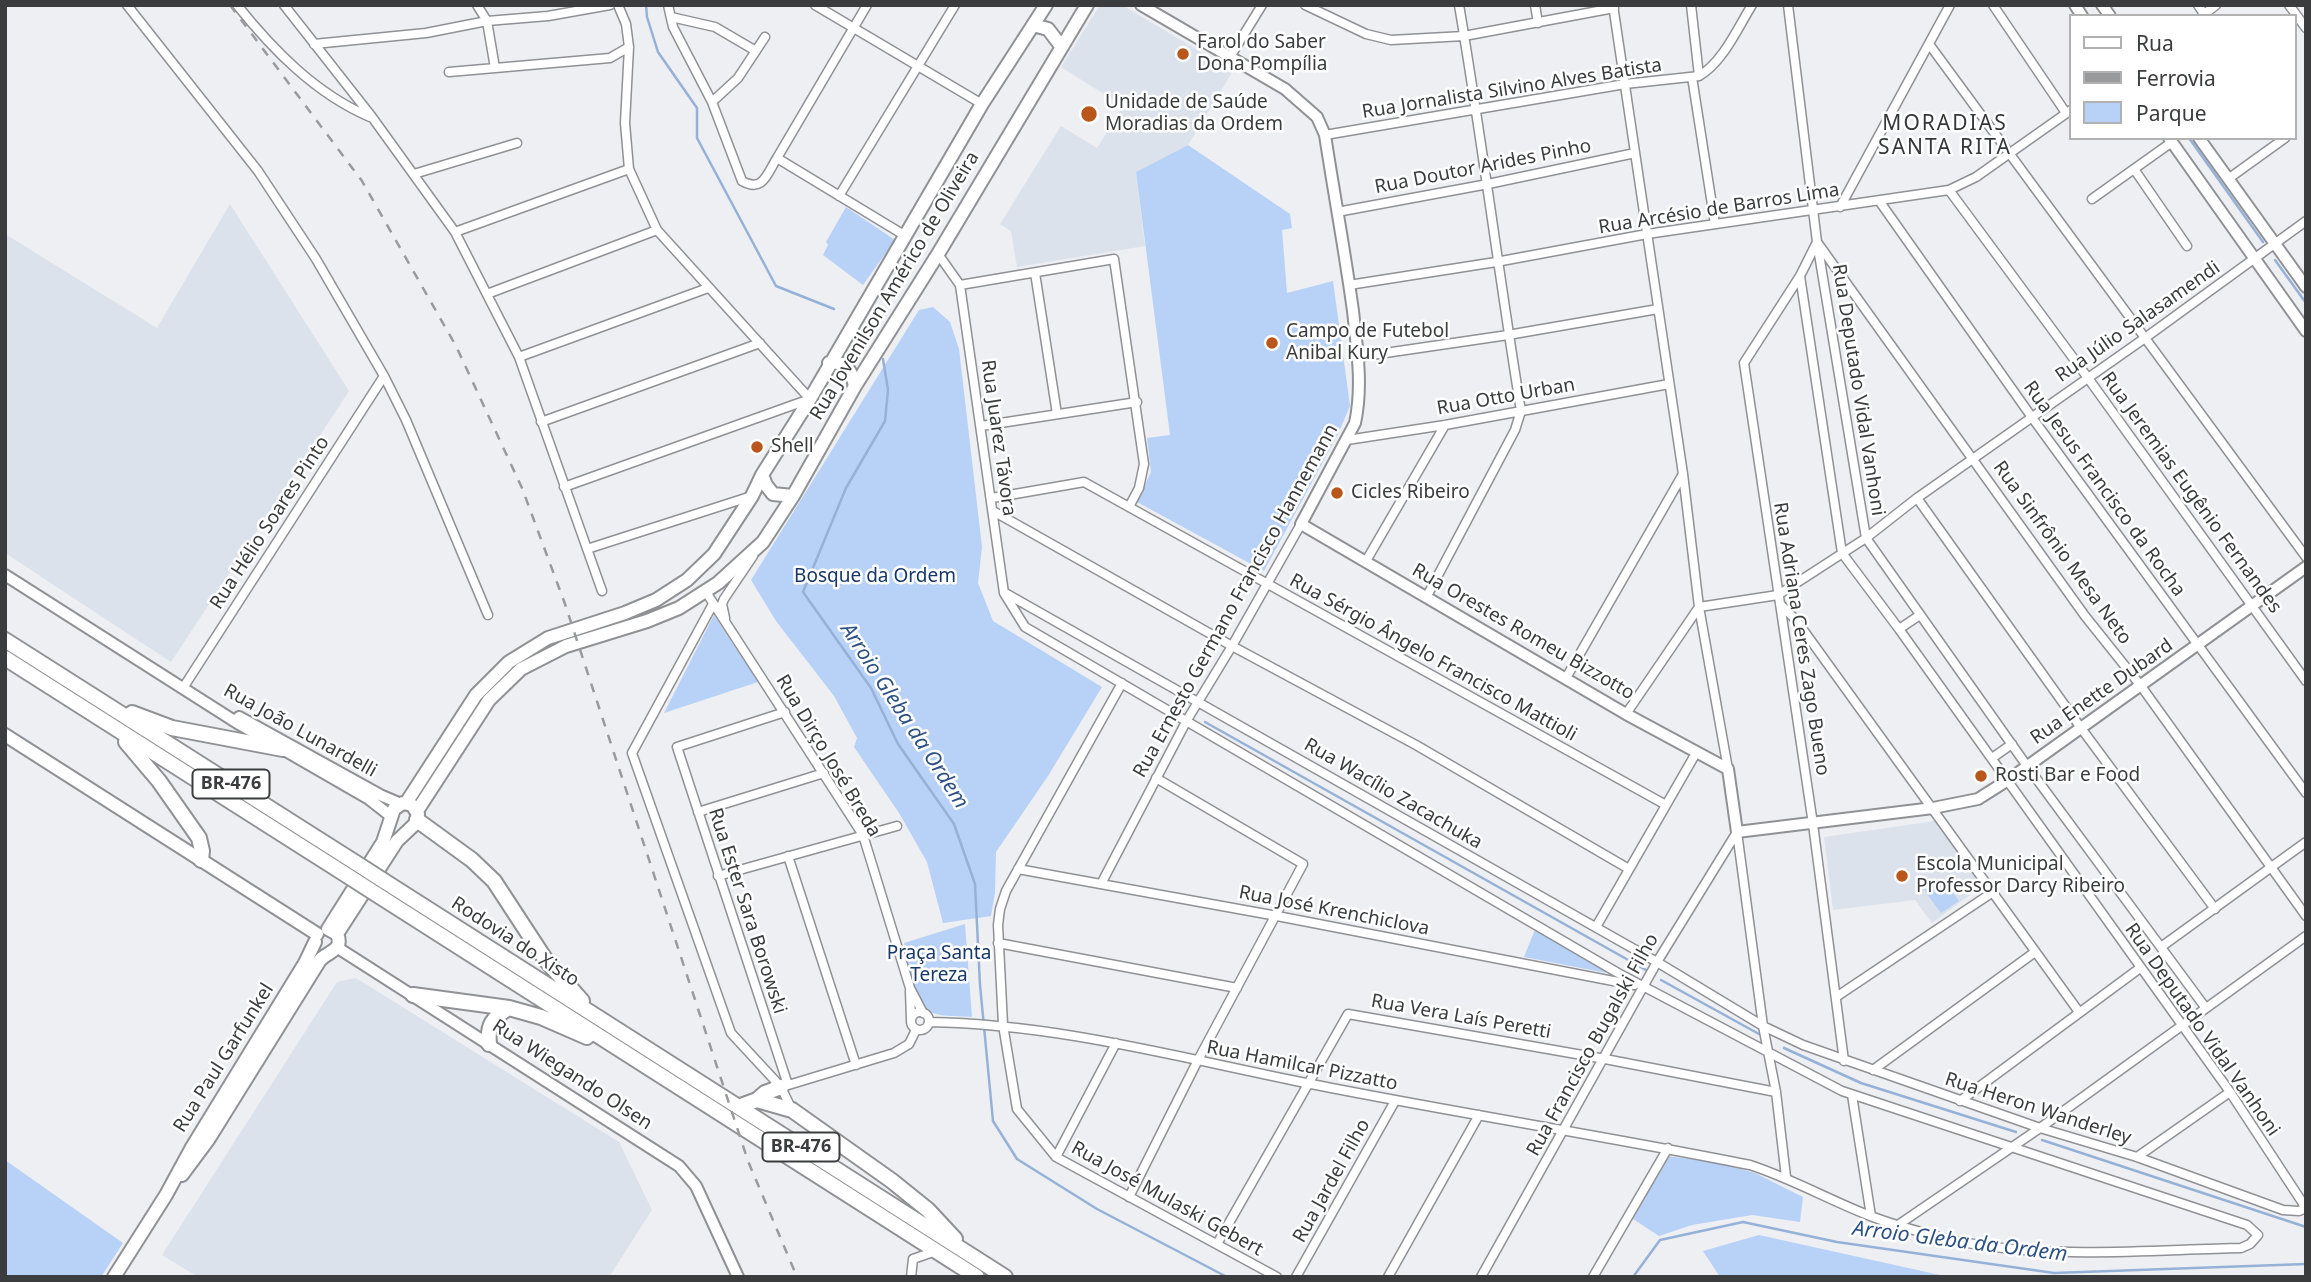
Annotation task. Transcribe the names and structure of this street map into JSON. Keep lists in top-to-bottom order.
{
  "streets": {
    "highway": ["BR-476", "Rodovia do Xisto"],
    "main road": ["Rua Jovenilson Américo de Oliveira", "Rua Paul Garfunkel"],
    "street": [
      "Rua Jornalista Silvino Alves Batista",
      "Rua Doutor Arides Pinho",
      "Rua Arcésio de Barros Lima",
      "Rua Júlio Salasamendi",
      "Rua Deputado Vidal Vanhoni",
      "Rua Otto Urban",
      "Rua Juarez Távora",
      "Rua Jesus Francisco da Rocha",
      "Rua Jeremias Eugênio Fernandes",
      "Rua Hélio Soares Pinto",
      "Rua Sinfrônio Mesa Neto",
      "Rua Ernesto Germano Francisco Hannemann",
      "Rua Orestes Romeu Bizzotto",
      "Rua Adriana Ceres Zago Bueno",
      "Rua Sérgio Ângelo Francisco Mattioli",
      "Rua Enette Dubard",
      "Rua João Lunardelli",
      "Rua Dirço José Breda",
      "Rua Wacílio Zacachuka",
      "Rua Ester Sara Borowski",
      "Rua José Krenchiclova",
      "Rua Vera Laís Peretti",
      "Rua Francisco Bugalski Filho",
      "Rua Hamilcar Pizzatto",
      "Rua Wiegando Olsen",
      "Rua Heron Wanderley",
      "Rua Jardel Filho",
      "Rua José Mulaski Gebert"
    ]
  },
  "crossings": [
    ["Rua Jornalista Silvino Alves Batista", "Rua Ernesto Germano Francisco Hannemann"],
    ["Rua Doutor Arides Pinho", "Rua Ernesto Germano Francisco Hannemann"],
    ["Rua Arcésio de Barros Lima", "Rua Deputado Vidal Vanhoni"],
    ["Rua Arcésio de Barros Lima", "Rua Jesus Francisco da Rocha"],
    ["Rua Arcésio de Barros Lima", "Rua Jeremias Eugênio Fernandes"],
    ["Rua Arcésio de Barros Lima", "Rua Ernesto Germano Francisco Hannemann"],
    ["Rua Jovenilson Américo de Oliveira", "Rua Juarez Távora"],
    ["Rua Jovenilson Américo de Oliveira", "Rua Dirço José Breda"],
    ["Rua Jovenilson Américo de Oliveira", "Rua Paul Garfunkel"],
    ["Rua Júlio Salasamendi", "Rua Deputado Vidal Vanhoni"],
    ["Rua Júlio Salasamendi", "Rua Jesus Francisco da Rocha"],
    ["Rua Júlio Salasamendi", "Rua Jeremias Eugênio Fernandes"],
    ["Rua Júlio Salasamendi", "Rua Sinfrônio Mesa Neto"],
    ["Rua Júlio Salasamendi", "Rua Adriana Ceres Zago Bueno"],
    ["Rua Deputado Vidal Vanhoni", "Rua Sinfrônio Mesa Neto"],
    ["Rua Deputado Vidal Vanhoni", "Rua Adriana Ceres Zago Bueno"],
    ["Rua Deputado Vidal Vanhoni", "Rua Enette Dubard"],
    ["Rua Deputado Vidal Vanhoni", "Rua Heron Wanderley"],
    ["Rua Otto Urban", "Rua Ernesto Germano Francisco Hannemann"],
    ["Rua Juarez Távora", "Rua Sérgio Ângelo Francisco Mattioli"],
    ["Rua Juarez Távora", "Rua Wacílio Zacachuka"],
    ["Rua Jesus Francisco da Rocha", "Rua Enette Dubard"],
    ["Rua Jeremias Eugênio Fernandes", "Rua Enette Dubard"],
    ["Rua Hélio Soares Pinto", "Rua João Lunardelli"],
    ["Rua Sinfrônio Mesa Neto", "Rua Adriana Ceres Zago Bueno"],
    ["Rua Sinfrônio Mesa Neto", "Rua Enette Dubard"],
    ["Rua Ernesto Germano Francisco Hannemann", "Rua Orestes Romeu Bizzotto"],
    ["Rua Ernesto Germano Francisco Hannemann", "Rua Sérgio Ângelo Francisco Mattioli"],
    ["Rua Ernesto Germano Francisco Hannemann", "Rua Wacílio Zacachuka"],
    ["Rua Ernesto Germano Francisco Hannemann", "Rua José Krenchiclova"],
    ["Rua Adriana Ceres Zago Bueno", "Rua Enette Dubard"],
    ["Rua Adriana Ceres Zago Bueno", "Rua Heron Wanderley"],
    ["Rua Enette Dubard", "Rua Francisco Bugalski Filho"],
    ["Rua João Lunardelli", "Rua Paul Garfunkel"],
    ["Rua Dirço José Breda", "Rua Ester Sara Borowski"],
    ["Rua Dirço José Breda", "Rua Paul Garfunkel"],
    ["Rua Dirço José Breda", "Rua Hamilcar Pizzatto"],
    ["Rua Wacílio Zacachuka", "Rua José Krenchiclova"],
    ["Rua Wacílio Zacachuka", "Rua Francisco Bugalski Filho"],
    ["Rua Wacílio Zacachuka", "Rua Heron Wanderley"],
    ["Rua Wacílio Zacachuka", "Rua José Mulaski Gebert"],
    ["Rua José Krenchiclova", "Rua Francisco Bugalski Filho"],
    ["Rua José Krenchiclova", "Rua José Mulaski Gebert"],
    ["Rua Vera Laís Peretti", "Rua Francisco Bugalski Filho"],
    ["Rua Vera Laís Peretti", "Rua Hamilcar Pizzatto"],
    ["Rua Francisco Bugalski Filho", "Rua Hamilcar Pizzatto"],
    ["Rua Paul Garfunkel", "Rua Wiegando Olsen"],
    ["Rua Hamilcar Pizzatto", "Rua Jardel Filho"],
    ["Rua Hamilcar Pizzatto", "Rua José Mulaski Gebert"]
  ],
  "districts": ["MORADIAS SANTA RITA"],
  "water": ["Arroio Gleba da Ordem"],
  "parks": ["Bosque da Ordem", "Praça Santa Tereza"],
  "places": [
    "Farol do Saber Dona Pompília",
    "Unidade de Saúde Moradias da Ordem",
    "Campo de Futebol Anibal Kury",
    "Shell",
    "Cicles Ribeiro",
    "Rosti Bar e Food",
    "Escola Municipal Professor Darcy Ribeiro"
  ],
  "legend": ["Rua", "Ferrovia", "Parque"]
}
